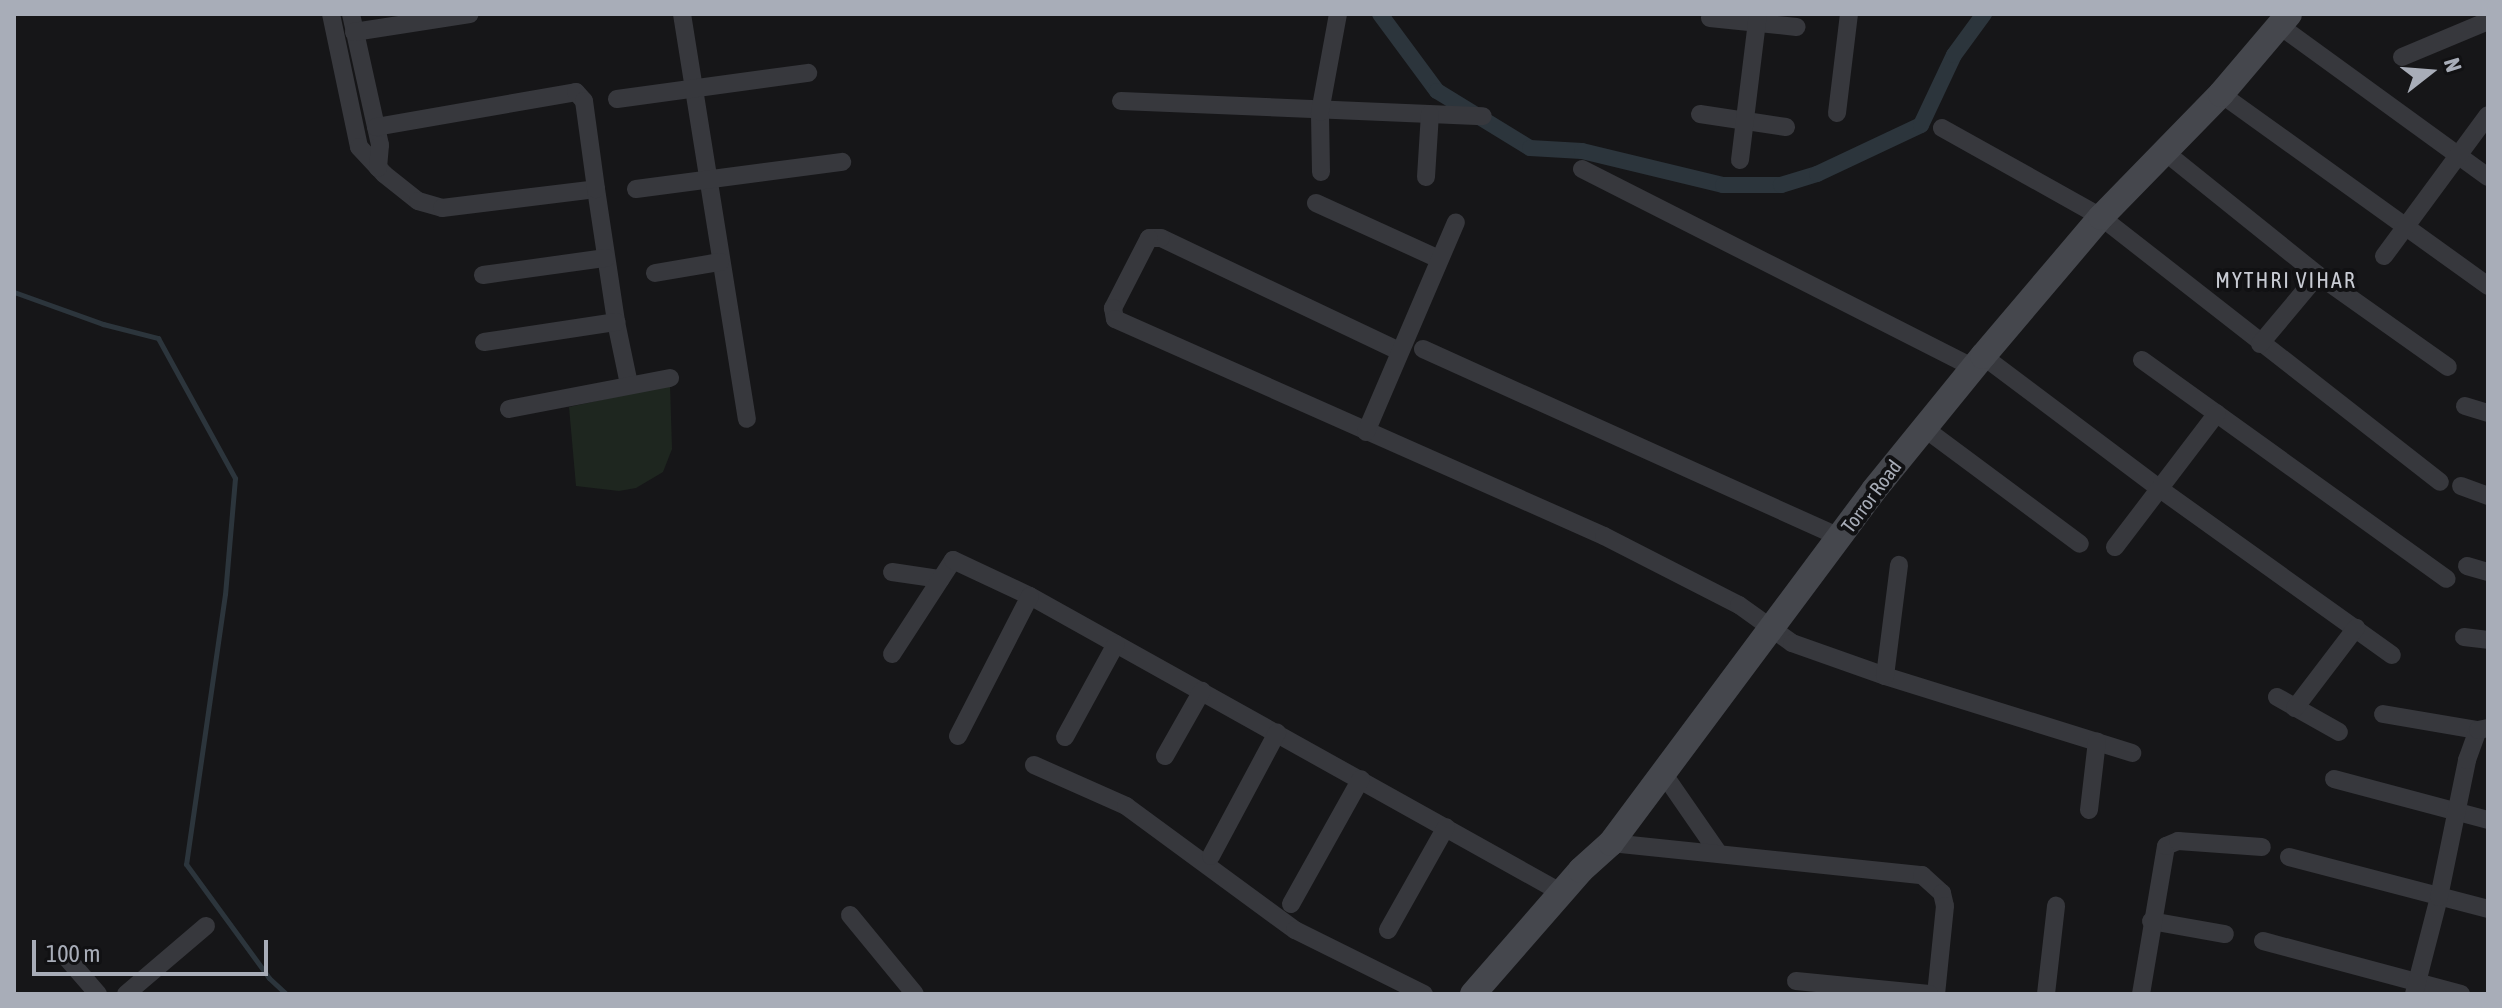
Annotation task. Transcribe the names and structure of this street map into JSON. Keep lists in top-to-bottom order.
{
  "streets": {
    "street": ["Torror Road"]
  },
  "districts": ["MYTHRI VIHAR"],
  "scale_bar": "100 m",
  "north": "right"
}
